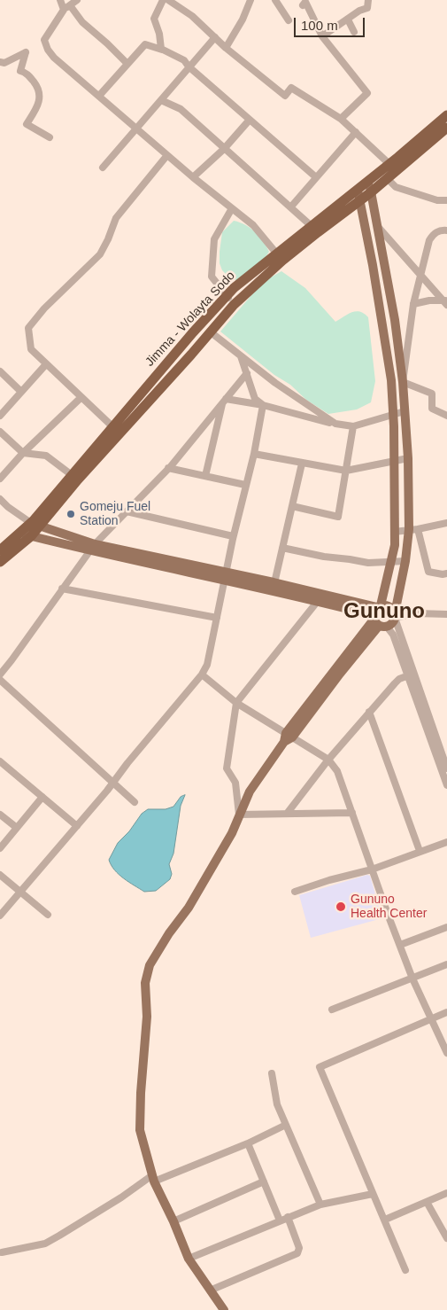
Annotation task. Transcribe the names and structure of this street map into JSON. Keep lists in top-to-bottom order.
{
  "streets": {
    "highway": ["Jimma - Wolayta Sodo"]
  },
  "districts": ["Gununo"],
  "places": ["Gomeju Fuel Station", "Gununo Health Center"],
  "scale_bar": "100 m"
}
